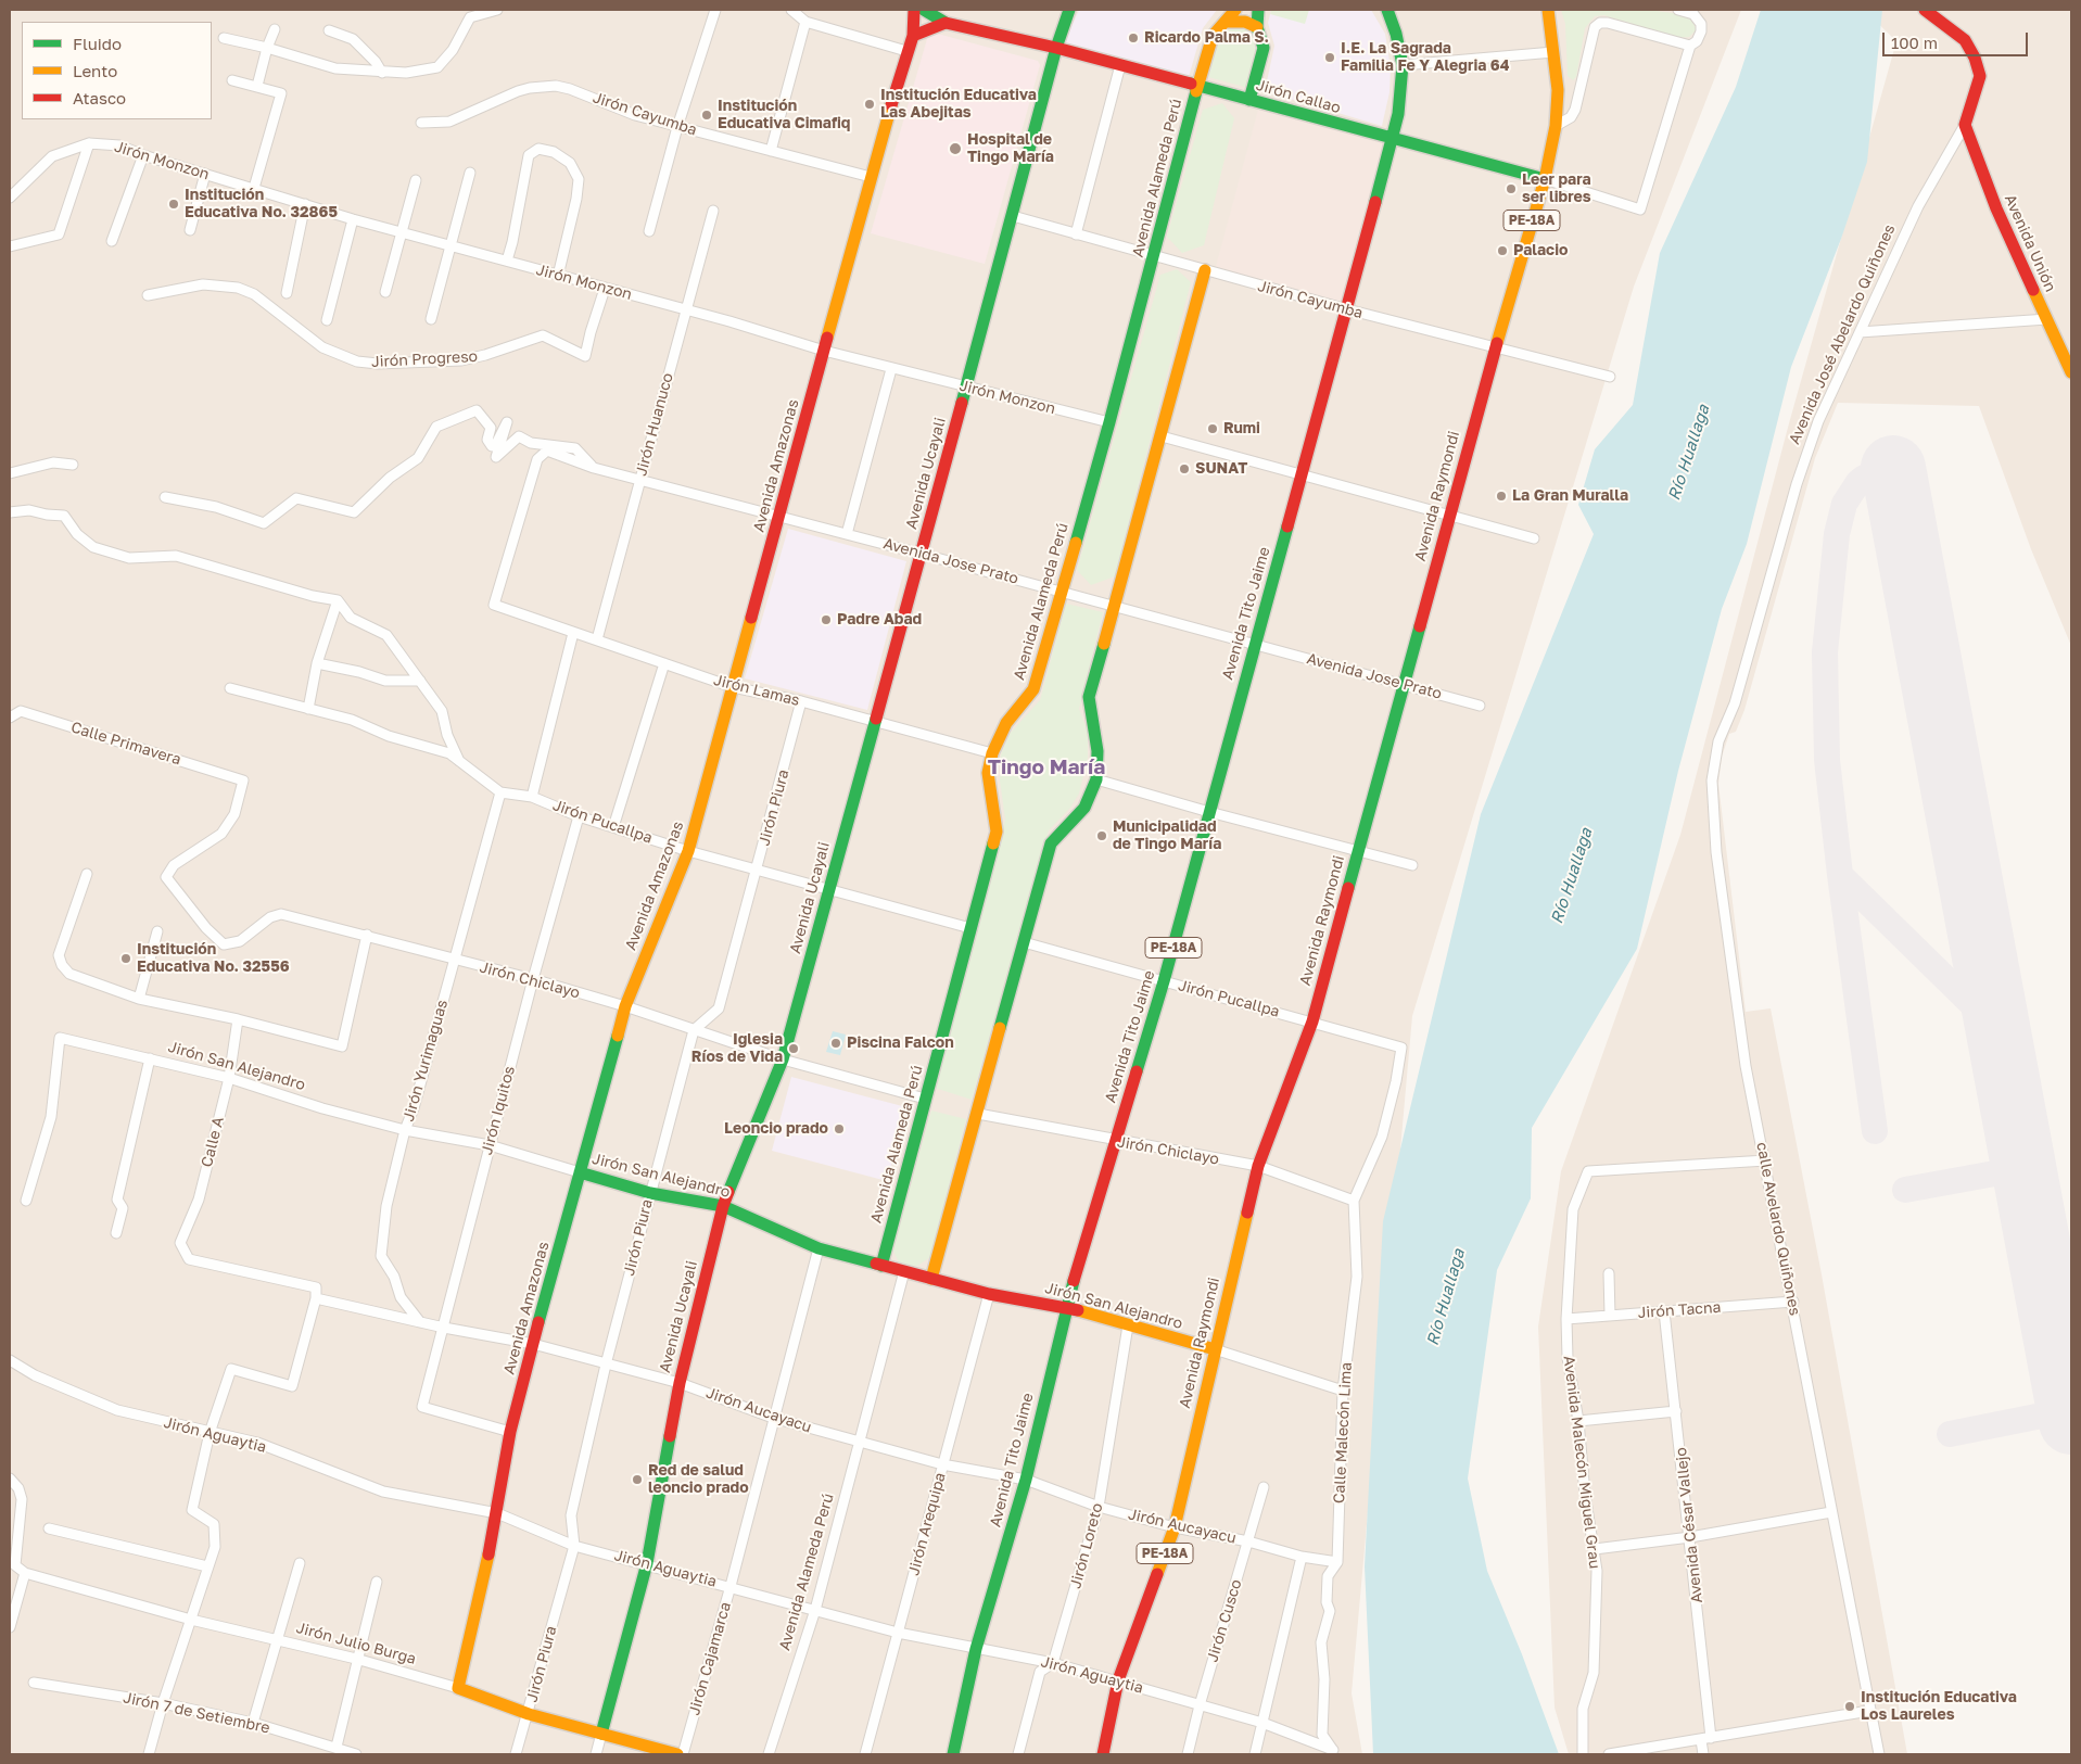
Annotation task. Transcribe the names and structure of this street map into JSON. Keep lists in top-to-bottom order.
{
  "streets": {
    "main road": [
      "Jirón Callao",
      "Avenida Alameda Perú",
      "PE-18A",
      "Avenida Unión",
      "Avenida José Abelardo Quiñones",
      "Avenida Amazonas",
      "Avenida Ucayali",
      "Avenida Raymondi",
      "Avenida Tito Jaime",
      "Jirón San Alejandro",
      "Jirón Julio Burga"
    ],
    "street": [
      "Jirón Cayumba",
      "Jirón Monzon",
      "Jirón Progreso",
      "Jirón Huanuco",
      "Avenida Jose Prato",
      "Jirón Lamas",
      "Calle Primavera",
      "Jirón Piura",
      "Jirón Pucallpa",
      "Jirón Chiclayo",
      "Jirón Yurimaguas",
      "Jirón Iquitos",
      "Calle A",
      "calle Avelardo Quiñones",
      "Jirón Tacna",
      "Jirón Aucayacu",
      "Calle Malecón Lima",
      "Jirón Aguaytia",
      "Avenida Malecón Miguel Grau",
      "Jirón Arequipa",
      "Avenida César Vallejo",
      "Jirón Loreto",
      "Jirón Cusco",
      "Jirón Cajamarca",
      "Jirón 7 de Setiembre"
    ]
  },
  "crossings": [
    ["Jirón Callao", "Avenida Alameda Perú"],
    ["Jirón Callao", "PE-18A"],
    ["Jirón Callao", "Avenida Ucayali"],
    ["Jirón Callao", "Avenida Raymondi"],
    ["Jirón Callao", "Avenida Tito Jaime"],
    ["Jirón Cayumba", "Avenida Alameda Perú"],
    ["Jirón Cayumba", "Avenida Amazonas"],
    ["Jirón Cayumba", "Avenida Ucayali"],
    ["Jirón Cayumba", "Avenida Raymondi"],
    ["Jirón Cayumba", "Avenida Tito Jaime"],
    ["Jirón Monzon", "Avenida Alameda Perú"],
    ["Jirón Monzon", "Jirón Progreso"],
    ["Jirón Monzon", "Jirón Huanuco"],
    ["Jirón Monzon", "Avenida Amazonas"],
    ["Jirón Monzon", "Avenida Ucayali"],
    ["Avenida Alameda Perú", "Avenida Jose Prato"],
    ["Avenida Alameda Perú", "Jirón Lamas"],
    ["Avenida Alameda Perú", "Jirón Pucallpa"],
    ["Avenida Alameda Perú", "Jirón Chiclayo"],
    ["Avenida Alameda Perú", "Jirón San Alejandro"],
    ["Avenida Alameda Perú", "Jirón Aucayacu"],
    ["Avenida Alameda Perú", "Jirón Aguaytia"],
    ["PE-18A", "Avenida Raymondi"],
    ["PE-18A", "Avenida Tito Jaime"],
    ["Avenida Unión", "Avenida José Abelardo Quiñones"],
    ["Avenida José Abelardo Quiñones", "calle Avelardo Quiñones"],
    ["Jirón Huanuco", "Avenida Jose Prato"],
    ["Jirón Huanuco", "Jirón Lamas"],
    ["Avenida Amazonas", "Avenida Jose Prato"],
    ["Avenida Amazonas", "Jirón Lamas"],
    ["Avenida Amazonas", "Jirón Pucallpa"],
    ["Avenida Amazonas", "Jirón Chiclayo"],
    ["Avenida Amazonas", "Jirón San Alejandro"],
    ["Avenida Amazonas", "Jirón Iquitos"],
    ["Avenida Amazonas", "Jirón Aucayacu"],
    ["Avenida Amazonas", "Jirón Aguaytia"],
    ["Avenida Amazonas", "Jirón Julio Burga"],
    ["Avenida Ucayali", "Avenida Jose Prato"],
    ["Avenida Ucayali", "Jirón Lamas"],
    ["Avenida Ucayali", "Jirón Pucallpa"],
    ["Avenida Ucayali", "Jirón Chiclayo"],
    ["Avenida Ucayali", "Jirón San Alejandro"],
    ["Avenida Ucayali", "Jirón Aucayacu"],
    ["Avenida Ucayali", "Jirón Aguaytia"],
    ["Avenida Ucayali", "Jirón Julio Burga"],
    ["Avenida Raymondi", "Avenida Jose Prato"],
    ["Avenida Raymondi", "Jirón Pucallpa"],
    ["Avenida Raymondi", "Jirón Chiclayo"],
    ["Avenida Raymondi", "Jirón San Alejandro"],
    ["Avenida Raymondi", "Jirón Aucayacu"],
    ["Avenida Raymondi", "Jirón Aguaytia"],
    ["Avenida Jose Prato", "Avenida Tito Jaime"],
    ["Avenida Jose Prato", "Jirón Lamas"],
    ["Avenida Tito Jaime", "Jirón Pucallpa"],
    ["Avenida Tito Jaime", "Jirón Chiclayo"],
    ["Avenida Tito Jaime", "Jirón San Alejandro"],
    ["Avenida Tito Jaime", "Jirón Aucayacu"],
    ["Avenida Tito Jaime", "Jirón Aguaytia"],
    ["Jirón Lamas", "Jirón Piura"],
    ["Calle Primavera", "Jirón Chiclayo"],
    ["Jirón Piura", "Jirón Pucallpa"],
    ["Jirón Piura", "Jirón Chiclayo"],
    ["Jirón Piura", "Jirón San Alejandro"],
    ["Jirón Piura", "Jirón Aucayacu"],
    ["Jirón Piura", "Jirón Aguaytia"],
    ["Jirón Piura", "Jirón Julio Burga"],
    ["Jirón Pucallpa", "Jirón Yurimaguas"],
    ["Jirón Pucallpa", "Jirón Iquitos"],
    ["Jirón Pucallpa", "Calle Malecón Lima"],
    ["Jirón Chiclayo", "Jirón Yurimaguas"],
    ["Jirón Chiclayo", "Jirón Iquitos"],
    ["Jirón Chiclayo", "Calle Malecón Lima"],
    ["Jirón Yurimaguas", "Jirón San Alejandro"],
    ["Jirón Yurimaguas", "Jirón Aucayacu"],
    ["Jirón San Alejandro", "Jirón Iquitos"],
    ["Jirón San Alejandro", "Calle A"],
    ["Jirón San Alejandro", "Calle Malecón Lima"],
    ["Jirón San Alejandro", "Jirón Arequipa"],
    ["Jirón San Alejandro", "Jirón Loreto"],
    ["Jirón San Alejandro", "Jirón Cajamarca"],
    ["Jirón Iquitos", "Jirón Aucayacu"],
    ["Calle A", "Jirón Aucayacu"],
    ["calle Avelardo Quiñones", "Jirón Tacna"],
    ["calle Avelardo Quiñones", "Avenida Malecón Miguel Grau"],
    ["Jirón Tacna", "Avenida Malecón Miguel Grau"],
    ["Jirón Tacna", "Avenida César Vallejo"],
    ["Jirón Aucayacu", "Calle Malecón Lima"],
    ["Jirón Aucayacu", "Jirón Arequipa"],
    ["Jirón Aucayacu", "Jirón Loreto"],
    ["Jirón Aucayacu", "Jirón Cusco"],
    ["Jirón Aucayacu", "Jirón Cajamarca"],
    ["Calle Malecón Lima", "Jirón Aguaytia"],
    ["Jirón Aguaytia", "Jirón Arequipa"],
    ["Jirón Aguaytia", "Jirón Loreto"],
    ["Jirón Aguaytia", "Jirón Cusco"],
    ["Jirón Aguaytia", "Jirón Cajamarca"]
  ],
  "districts": ["Tingo María"],
  "water": ["Río Huallaga"],
  "places": [
    "Ricardo Palma S.",
    "I.E. La Sagrada Familia Fe Y Alegria 64",
    "Institución Educativa Las Abejitas",
    "Institución Educativa Cimafiq",
    "Hospital de Tingo María",
    "Leer para ser libres",
    "Institución Educativa No. 32865",
    "Palacio",
    "Rumi",
    "SUNAT",
    "La Gran Muralla",
    "Padre Abad",
    "Municipalidad de Tingo María",
    "Institución Educativa No. 32556",
    "Piscina Falcon",
    "Iglesia Ríos de Vida",
    "Leoncio prado",
    "Red de salud leoncio prado",
    "Institución Educativa Los Laureles"
  ],
  "legend": ["Fluido", "Lento", "Atasco"],
  "scale_bar": "100 m"
}
